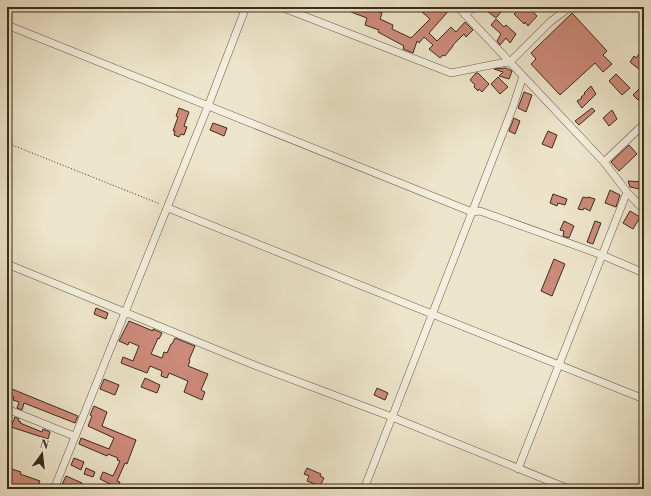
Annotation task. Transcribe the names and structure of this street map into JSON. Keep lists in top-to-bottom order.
{
  "north": "top"
}
